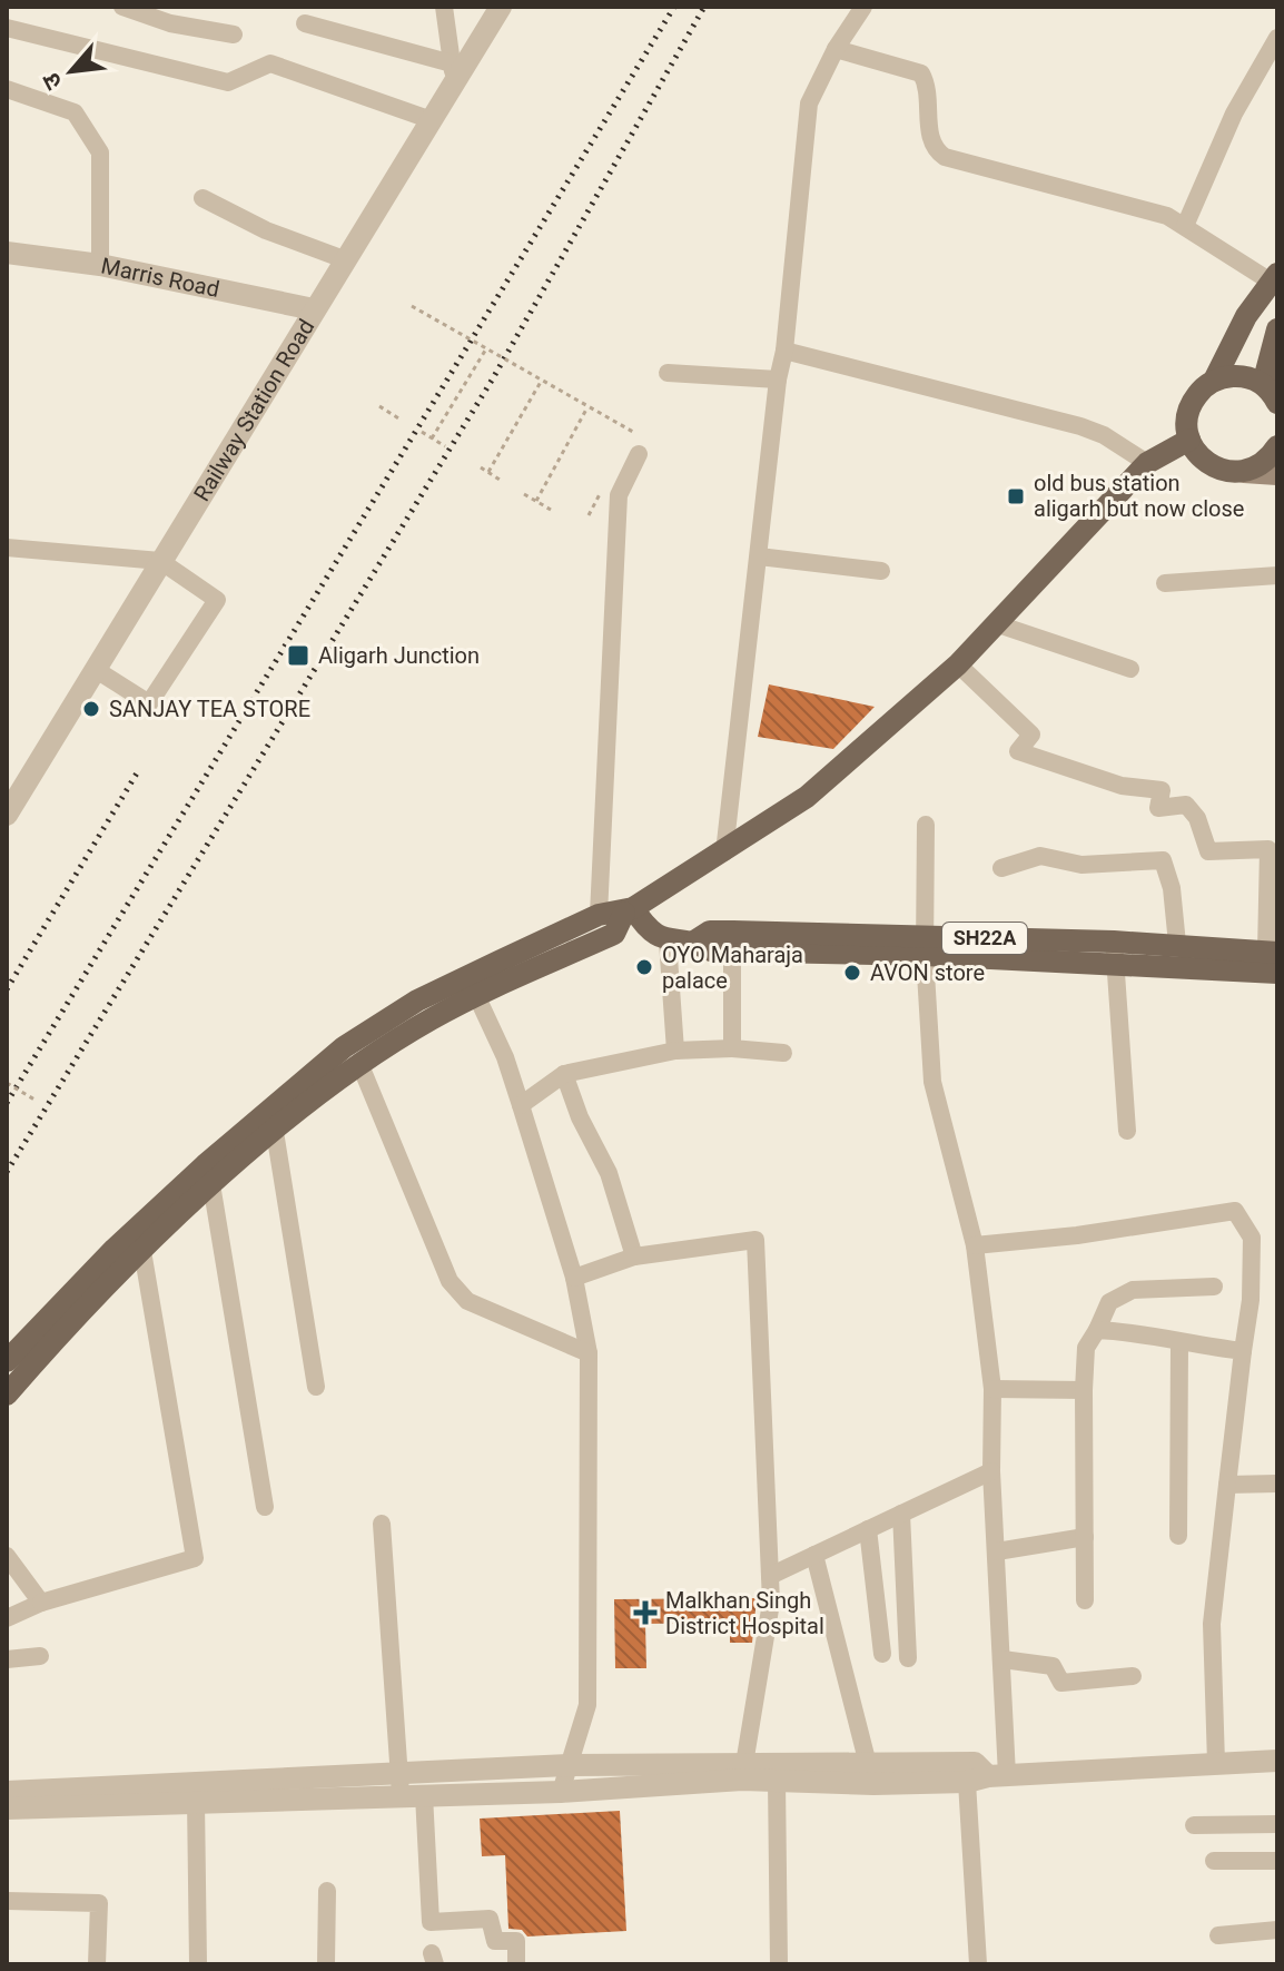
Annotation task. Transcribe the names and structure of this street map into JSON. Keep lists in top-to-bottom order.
{
  "streets": {
    "main road": ["SH22A"],
    "street": ["Marris Road", "Railway Station Road"]
  },
  "crossings": [
    ["Marris Road", "Railway Station Road"]
  ],
  "places": {
    "transit": ["old bus station aligarh but now close", "Aligarh Junction"],
    "other": ["SANJAY TEA STORE", "OYO Maharaja palace", "AVON store"],
    "health": ["Malkhan Singh District Hospital"]
  },
  "north": "bottom left"
}
